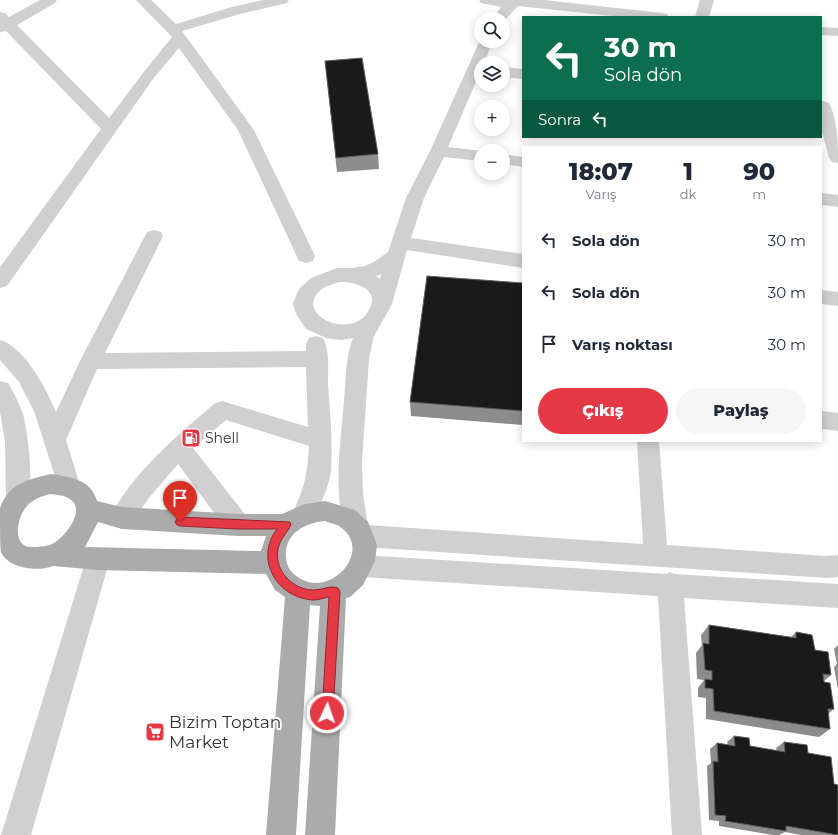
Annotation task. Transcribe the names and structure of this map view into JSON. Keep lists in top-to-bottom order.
{
  "places": {
    "fuel station": ["Shell"],
    "supermarket": ["Bizim Toptan Market"]
  },
  "page": {
    "map_buttons": ["+", "−"],
    "turn": ["30 m", "Sola dön"],
    "then": "Sonra",
    "eta": [
      "18:07",
      "Varış",
      "1",
      "dk",
      "90",
      "m"
    ],
    "list": [
      {
        "name": "Sola dön",
        "value": "30 m"
      },
      {
        "name": "Sola dön",
        "value": "30 m"
      },
      {
        "name": "Varış noktası",
        "value": "30 m"
      }
    ],
    "buttons": ["Çıkış", "Paylaş"]
  }
}
